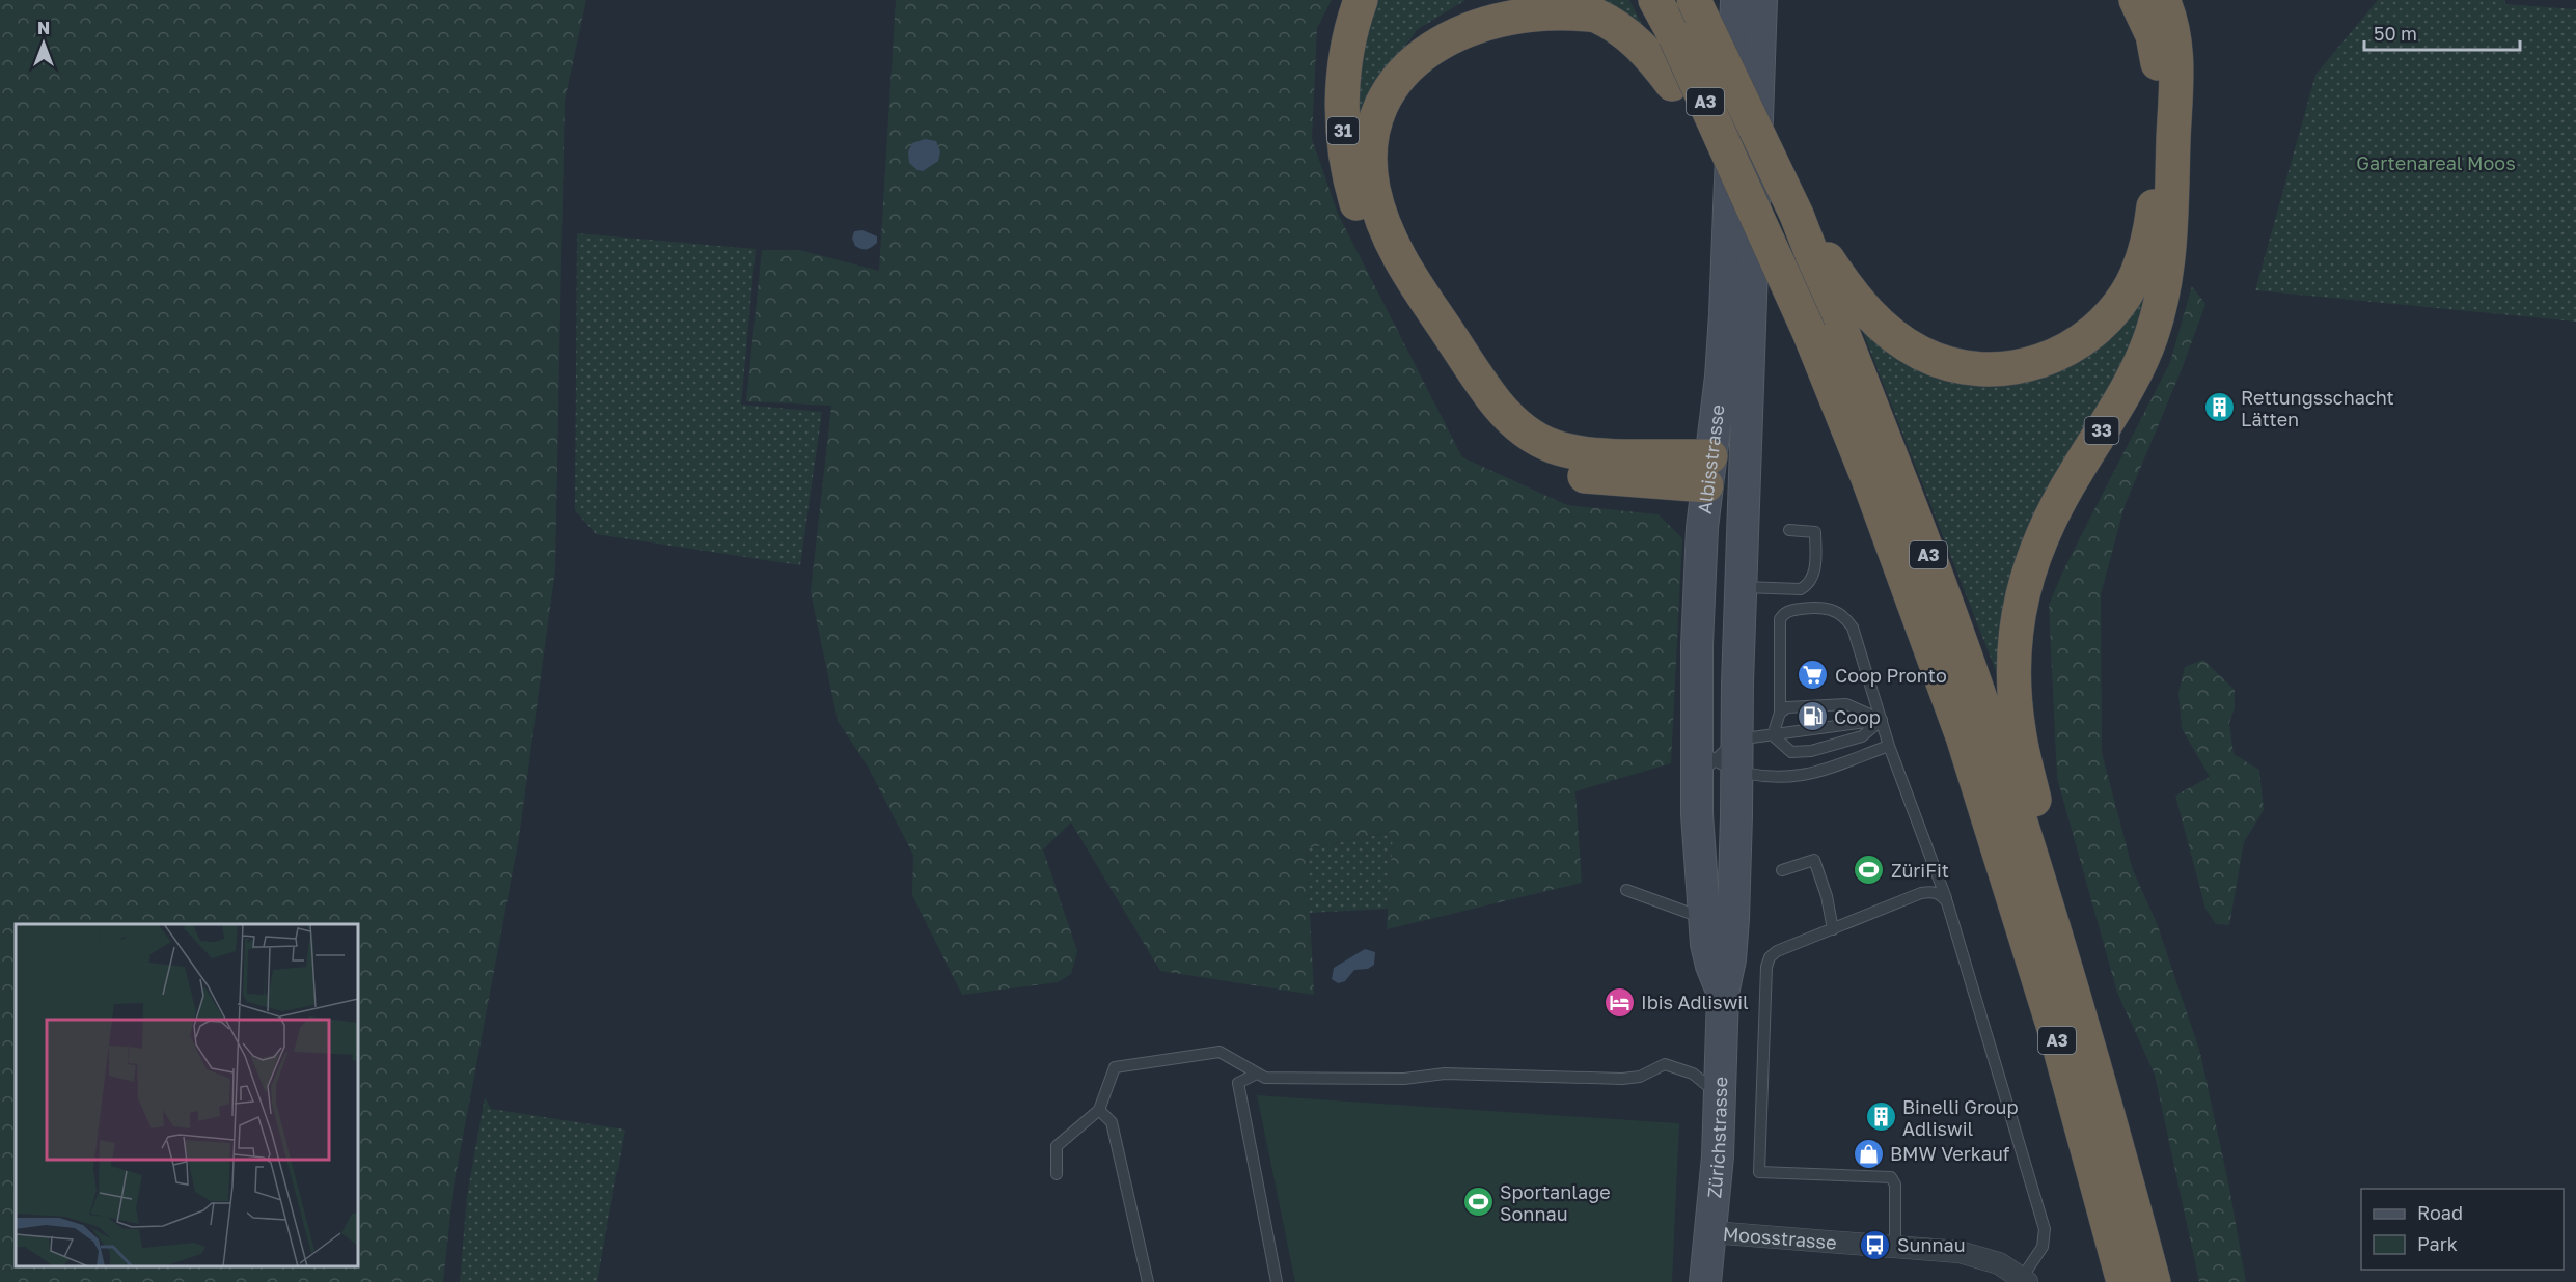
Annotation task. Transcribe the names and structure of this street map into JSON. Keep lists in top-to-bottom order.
{
  "streets": {
    "highway": ["A3", "31", "33"],
    "main road": ["Albisstrasse", "Zürichstrasse"],
    "street": ["Moosstrasse"]
  },
  "crossings": [
    ["A3", "33"],
    ["31", "Albisstrasse"],
    ["Albisstrasse", "Zürichstrasse"],
    ["Zürichstrasse", "Moosstrasse"]
  ],
  "parks": ["Gartenareal Moos"],
  "places": {
    "building": ["Rettungsschacht Lätten", "Binelli Group Adliswil"],
    "supermarket": ["Coop Pronto"],
    "fuel station": ["Coop"],
    "sports": ["ZüriFit", "Sportanlage Sonnau"],
    "hotel": ["Ibis Adliswil"],
    "shop": ["BMW Verkauf"],
    "bus stop": ["Sunnau"]
  },
  "legend": ["Road", "Park"],
  "scale_bar": "50 m",
  "north": "top"
}
